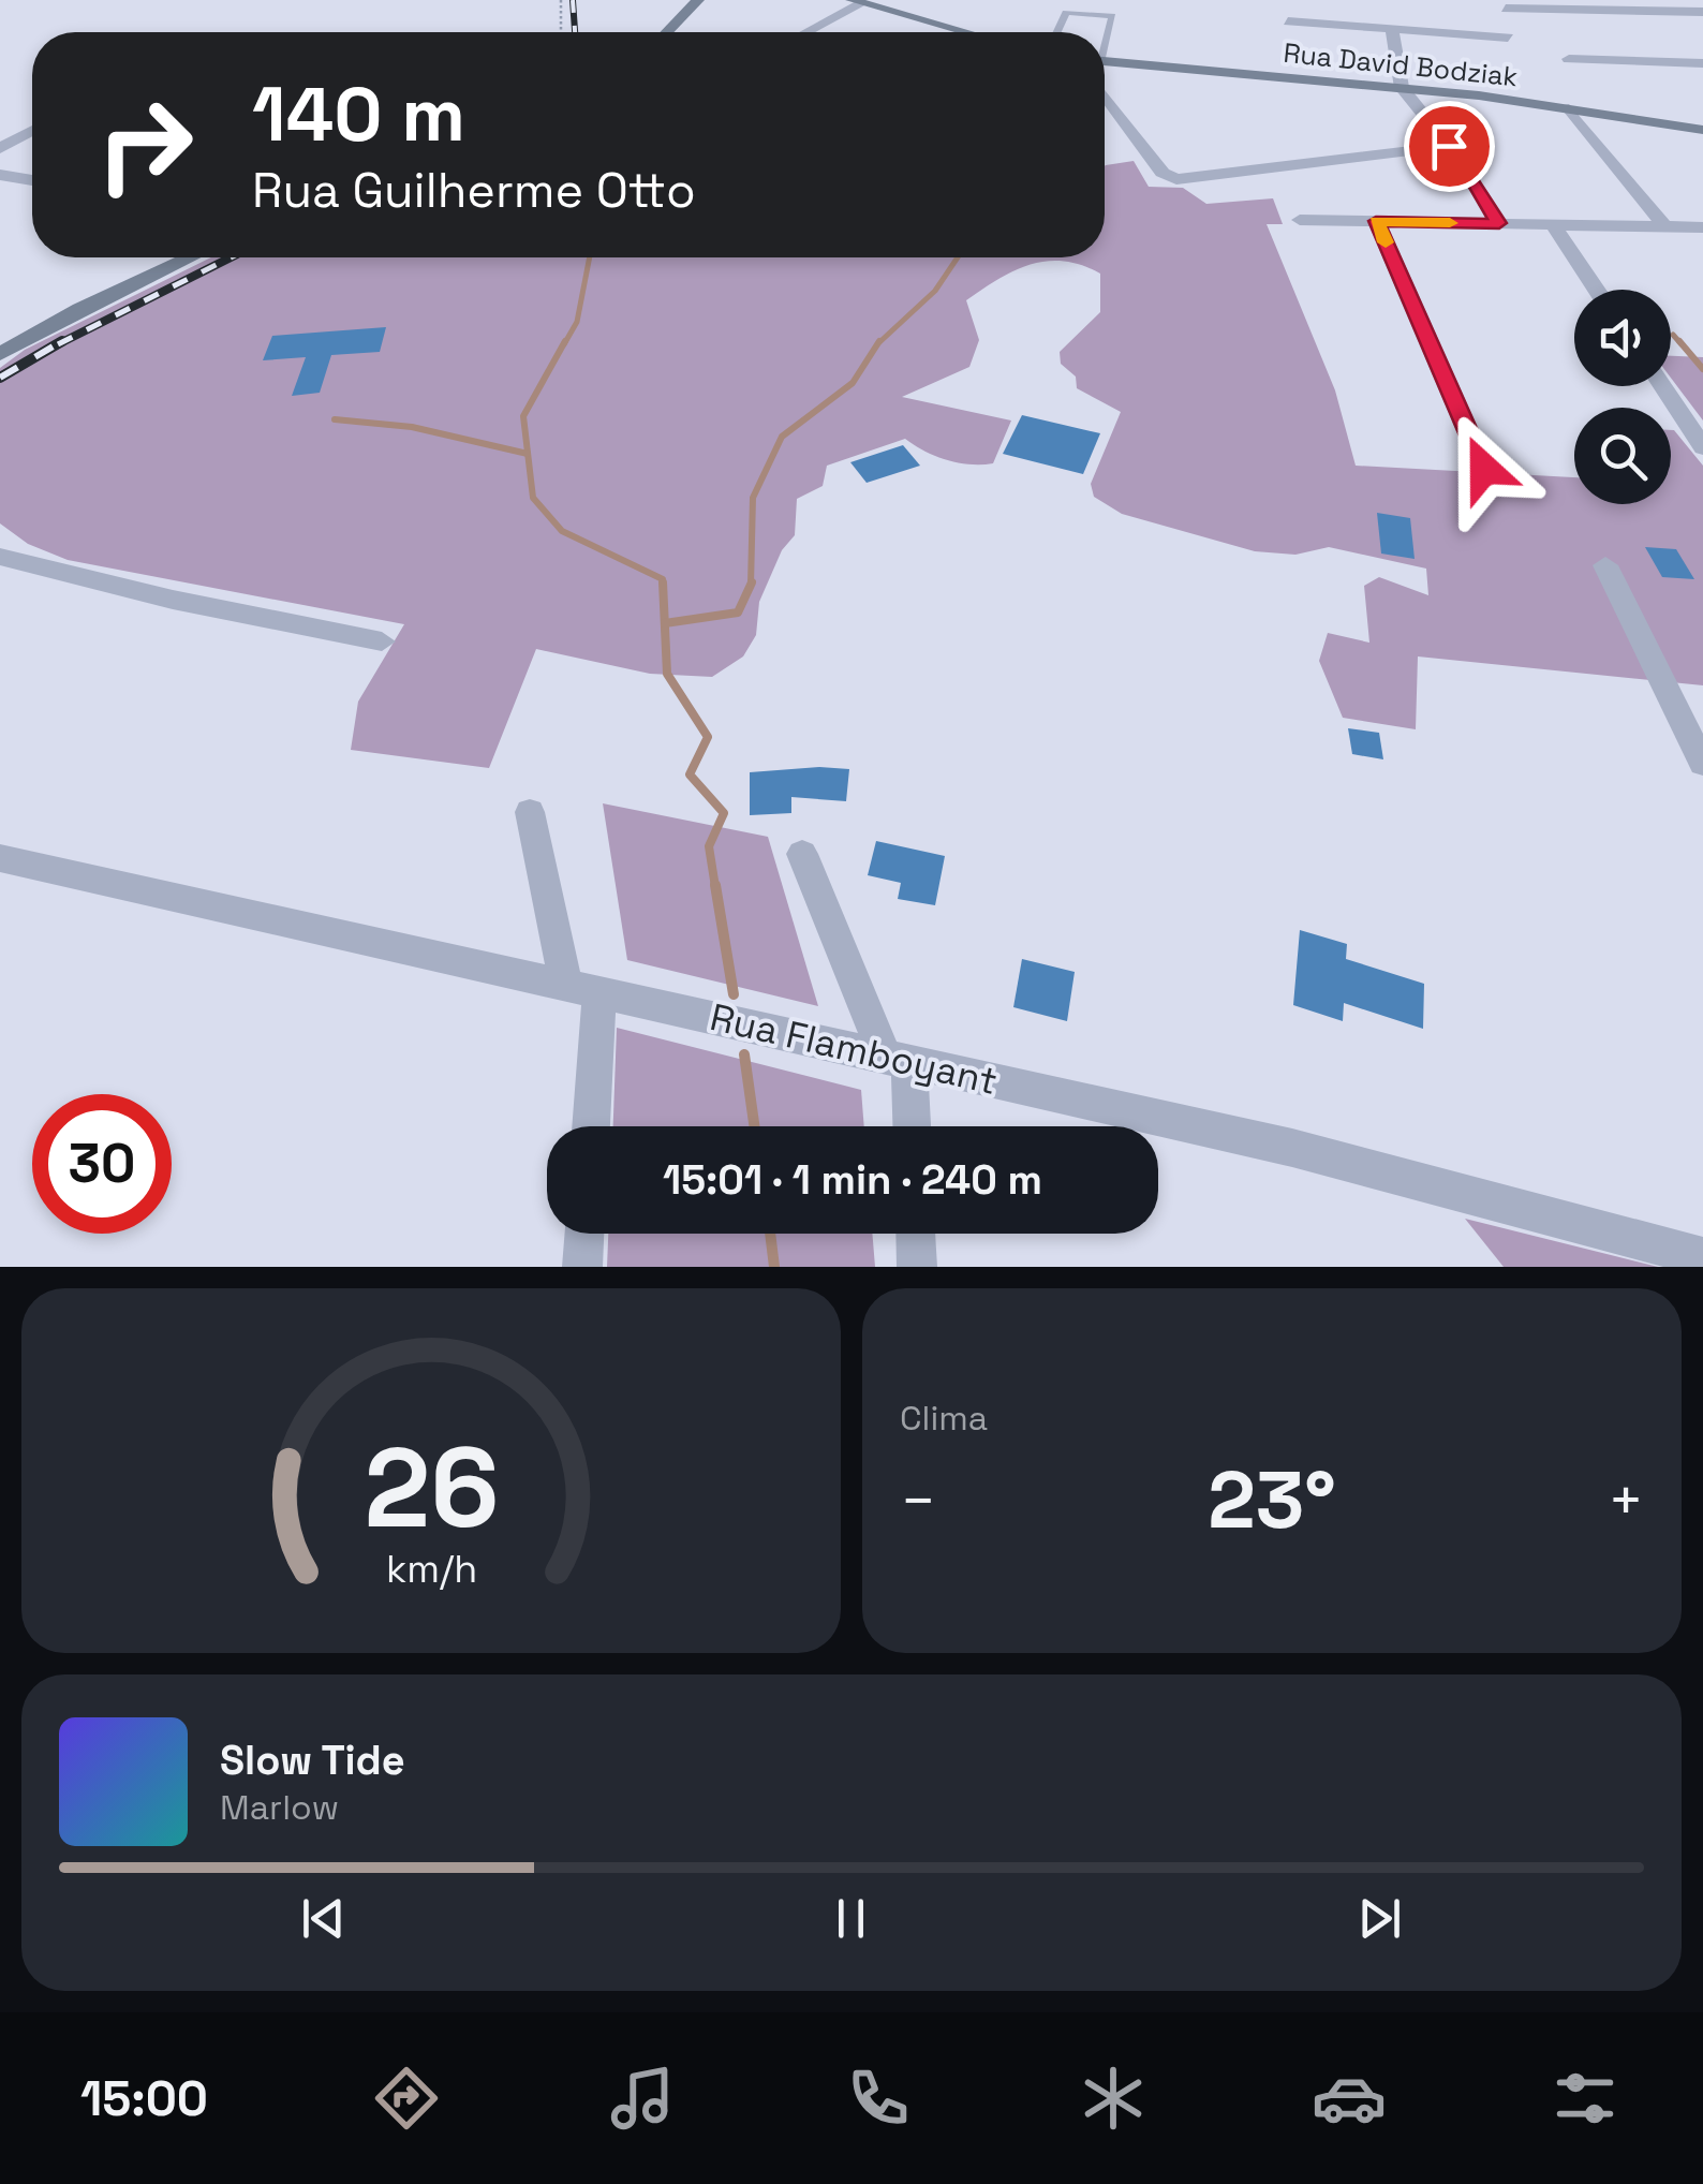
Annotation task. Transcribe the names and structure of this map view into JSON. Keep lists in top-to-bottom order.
{
  "streets": {
    "street": ["Rua David Bodziak", "Rua Flamboyant"]
  },
  "page": {
    "turn": ["140 m", "Rua Guilherme Otto"],
    "limit": "30",
    "trip": "15:01 · 1 min · 240 m",
    "tile": "Clima",
    "heat": ["−", "23°", "+"],
    "song": ["Slow Tide", "Marlow"],
    "tabs": "15:00",
    "gauge": ["26", "km/h"]
  }
}
